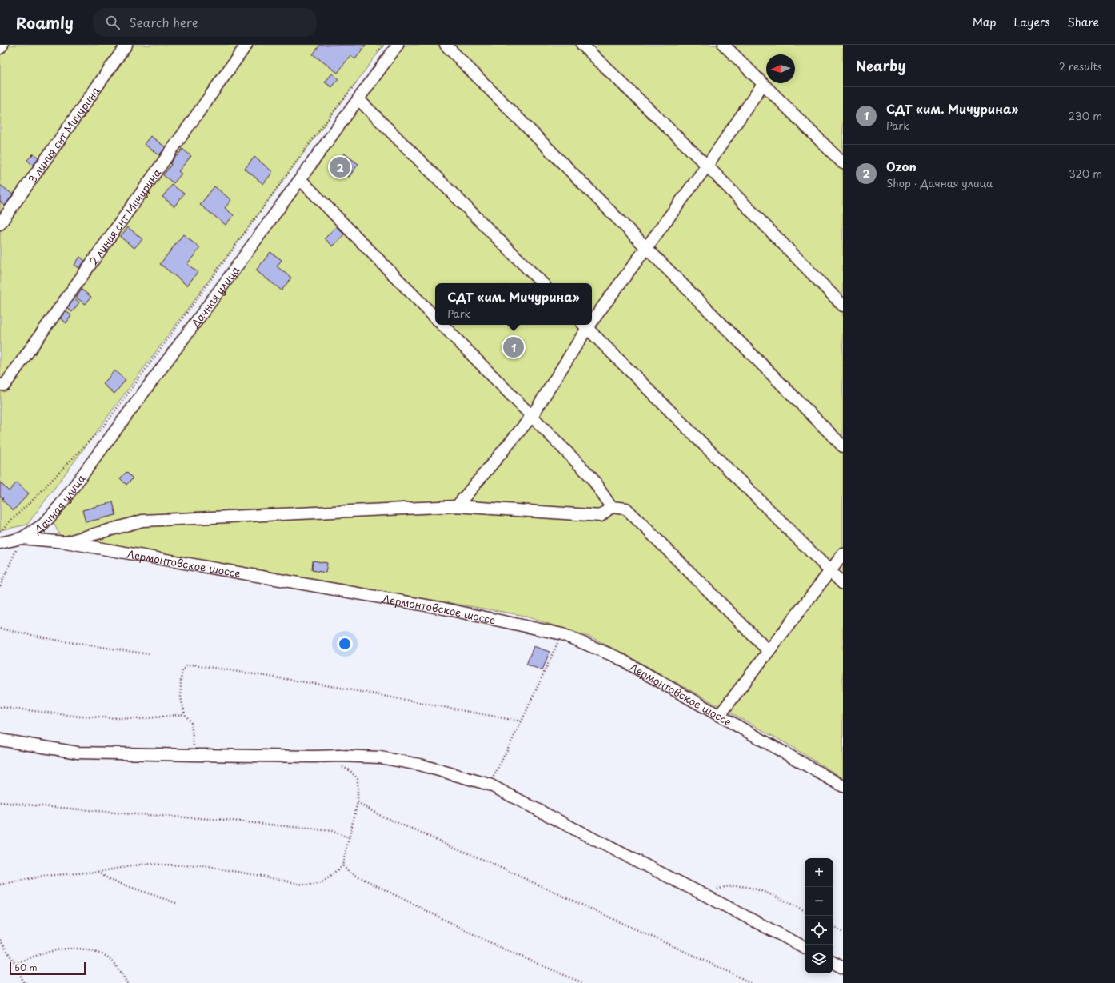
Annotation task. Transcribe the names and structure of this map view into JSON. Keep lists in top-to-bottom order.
{
  "streets": {
    "street": [
      "3 линия снт Мичурина",
      "2 линия снт Мичурина",
      "Дачная улица",
      "Лермонтовское шоссе"
    ]
  },
  "crossings": [
    ["Дачная улица", "Лермонтовское шоссе"]
  ],
  "scale_bar": "50 m",
  "north": "left",
  "page": {
    "header": "Roamly",
    "search": "Search here",
    "nav": ["Map", "Layers", "Share"],
    "heading": ["Nearby", "2 results"],
    "list": [
      {
        "mark": "1",
        "name": "СДТ «им. Мичурина»",
        "note": "Park",
        "value": "230 m"
      },
      {
        "mark": "2",
        "name": "Ozon",
        "note": "Shop · Дачная улица",
        "value": "320 m"
      }
    ],
    "pins": ["2", "1"],
    "popup": ["СДТ «им. Мичурина»", "Park"],
    "map_buttons": ["+", "−"],
    "scale": "50 m"
  }
}
